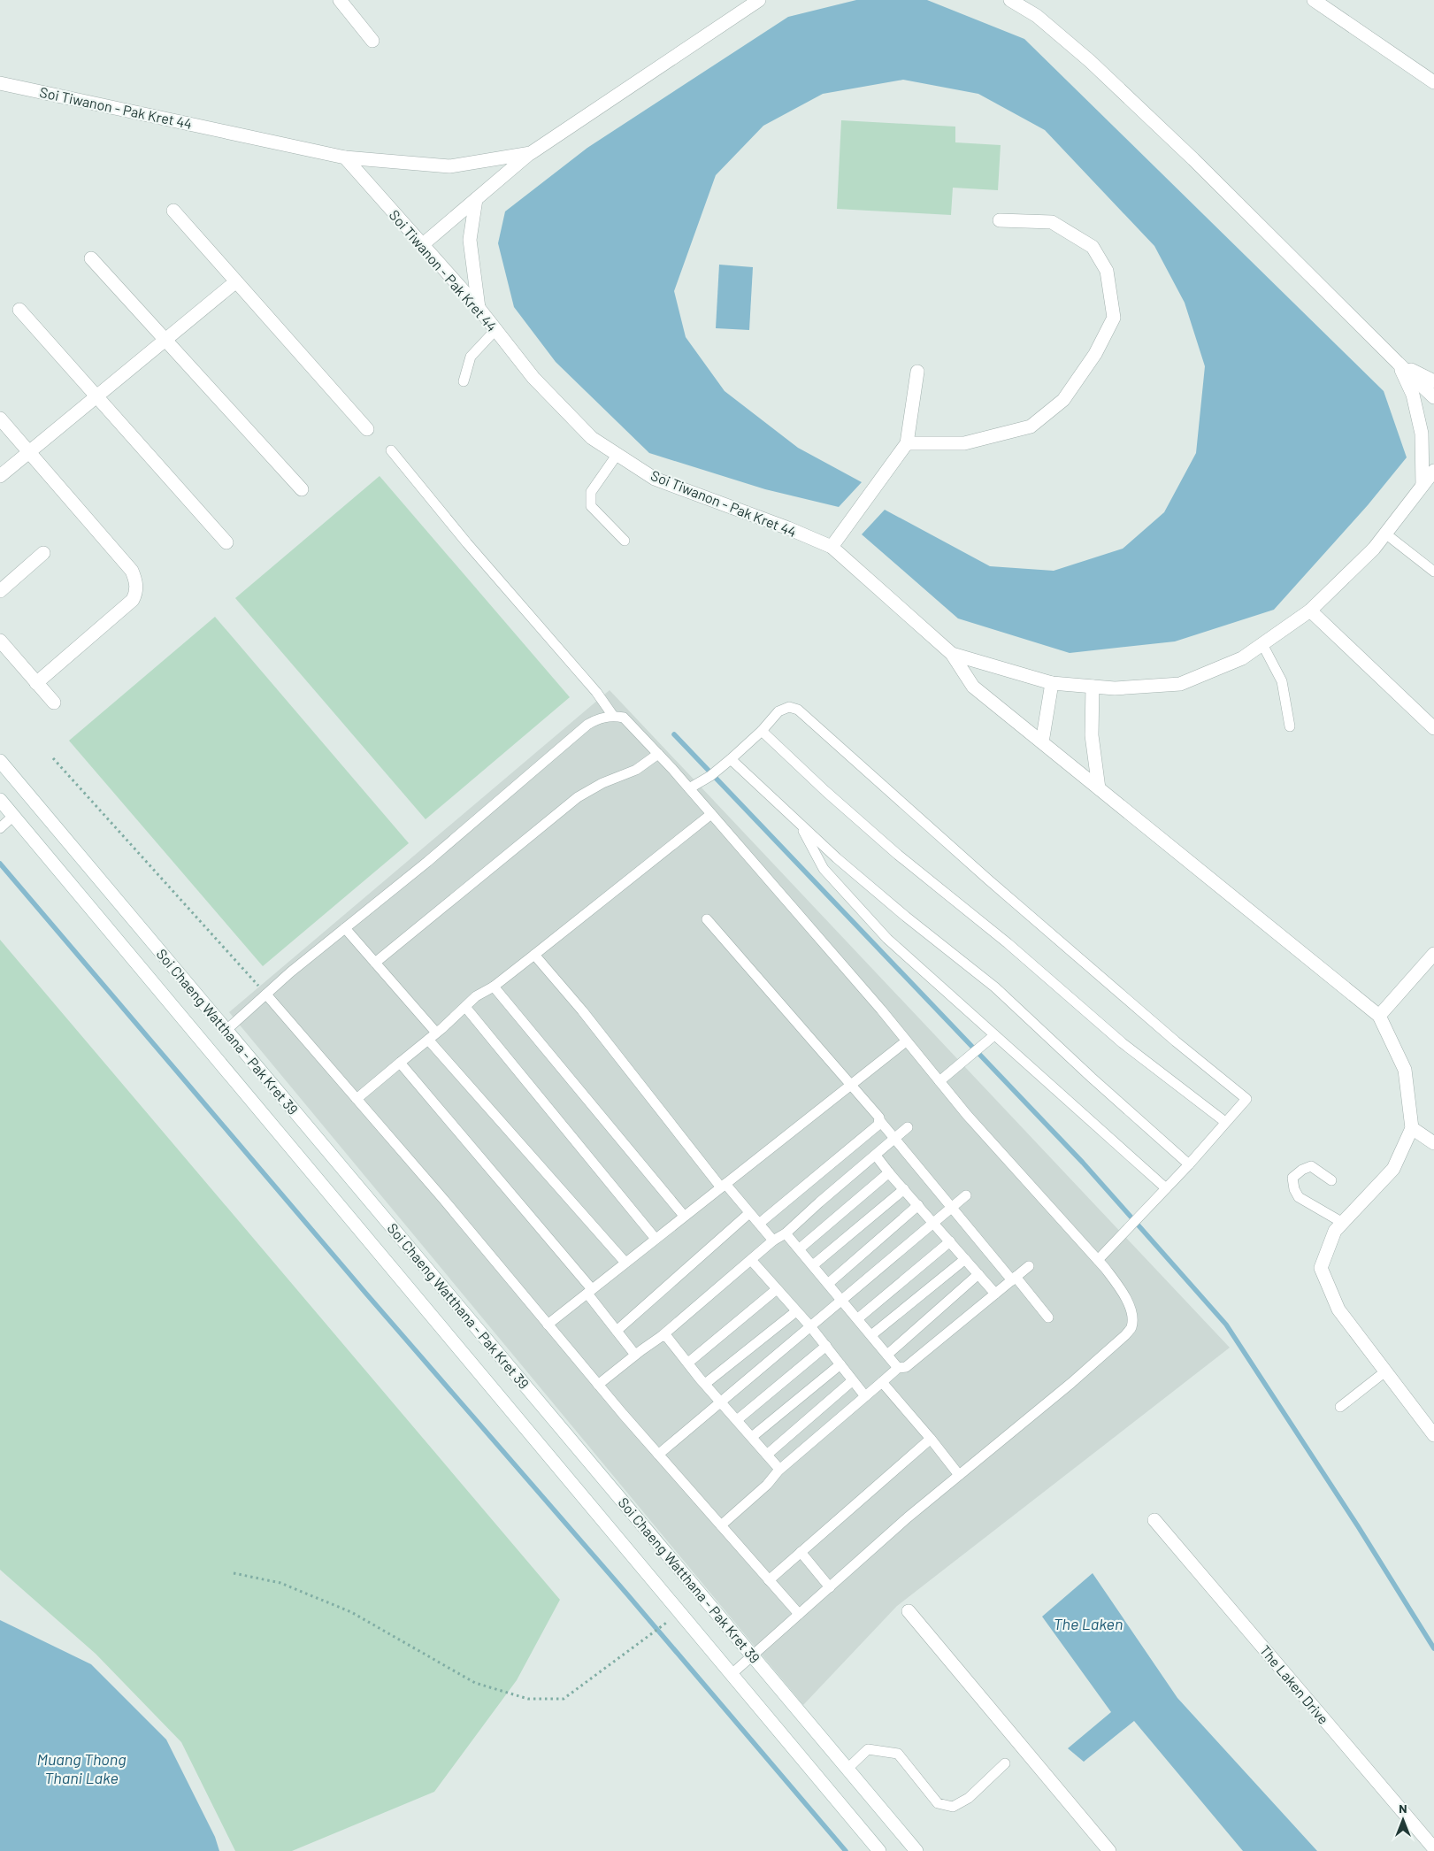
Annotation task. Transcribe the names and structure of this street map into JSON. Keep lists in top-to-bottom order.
{
  "streets": {
    "street": ["Soi Tiwanon - Pak Kret 44", "Soi Chaeng Watthana - Pak Kret 39", "The Laken Drive"]
  },
  "water": ["The Laken", "Muang Thong Thani Lake"],
  "north": "top"
}
